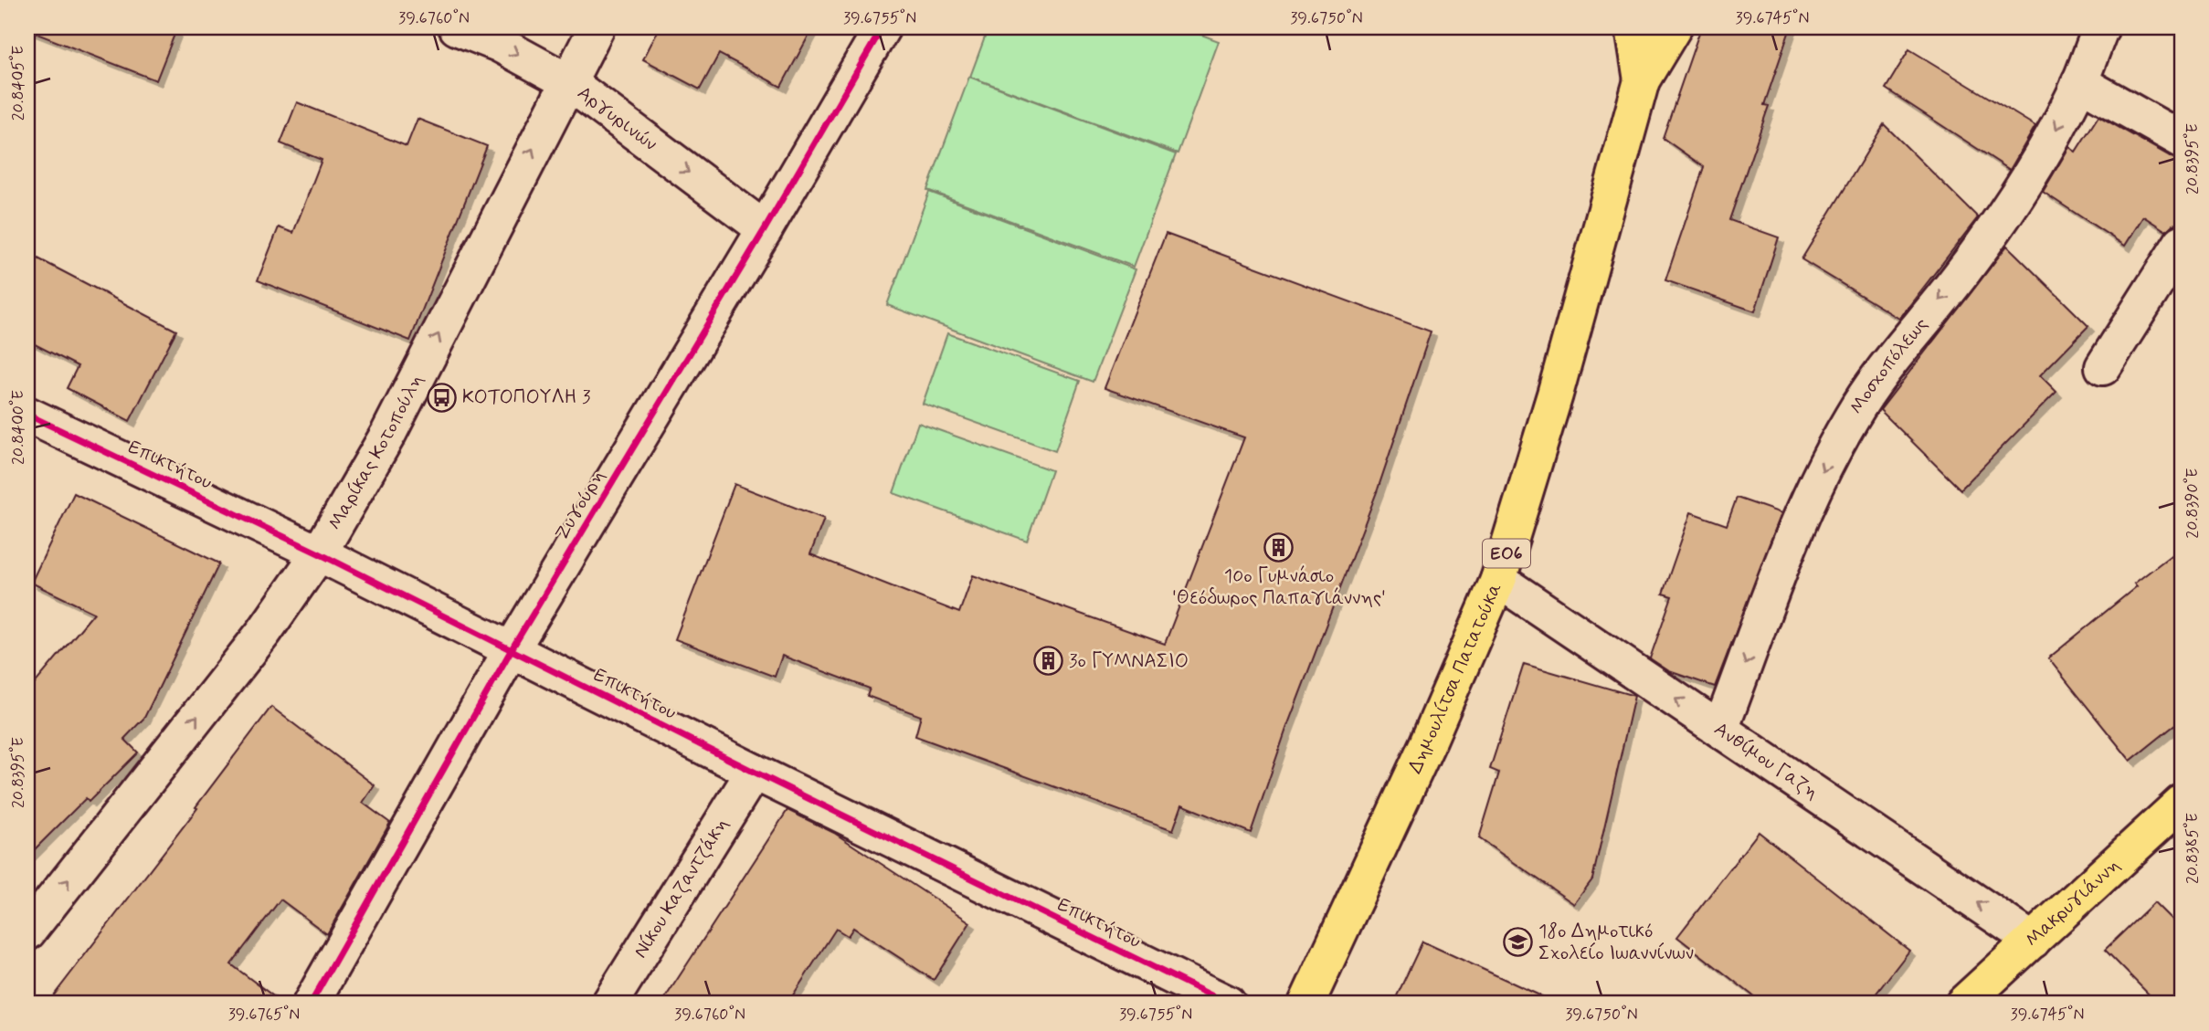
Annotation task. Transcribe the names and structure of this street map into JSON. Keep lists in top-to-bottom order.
{
  "streets": {
    "main road": ["ΕΟ6", "Δημουλίτσα Πατατούκα", "Μακρυγιάννη"],
    "street": [
      "Αργυρινών",
      "Μοσχοπόλεως",
      "Μαρίκας Κοτοπούλη",
      "Επικτήτου",
      "Ζυγούρη",
      "Ανθίμου Γαζη",
      "Νίκου Καζαντζάκη"
    ]
  },
  "crossings": [
    ["Αργυρινών", "Μαρίκας Κοτοπούλη"],
    ["Αργυρινών", "Ζυγούρη"],
    ["Μοσχοπόλεως", "Ανθίμου Γαζη"],
    ["Μαρίκας Κοτοπούλη", "Επικτήτου"],
    ["Επικτήτου", "Ζυγούρη"],
    ["Επικτήτου", "Νίκου Καζαντζάκη"],
    ["Δημουλίτσα Πατατούκα", "Ανθίμου Γαζη"],
    ["Ανθίμου Γαζη", "Μακρυγιάννη"]
  ],
  "one_way": [
    "Αργυρινών",
    "Μοσχοπόλεως",
    "Μαρίκας Κοτοπούλη",
    "Ανθίμου Γαζη"
  ],
  "places": {
    "bus stop": ["ΚΟΤΟΠΟΥΛΗ 3"],
    "building": ["10ο Γυμνάσιο 'Θεόδωρος Παπαγιάννης'", "3ο ΓΥΜΝΑΣΙΟ"],
    "school or university": ["18ο Δημοτικό Σχολείο Ιωαννίνων"]
  },
  "coordinates": [
    "39.6760°N",
    "39.6755°N",
    "39.6750°N",
    "39.6745°N",
    "20.8405°E",
    "20.8395°E",
    "20.8400°E",
    "20.8390°E",
    "20.8385°E",
    "39.6765°N"
  ]
}
